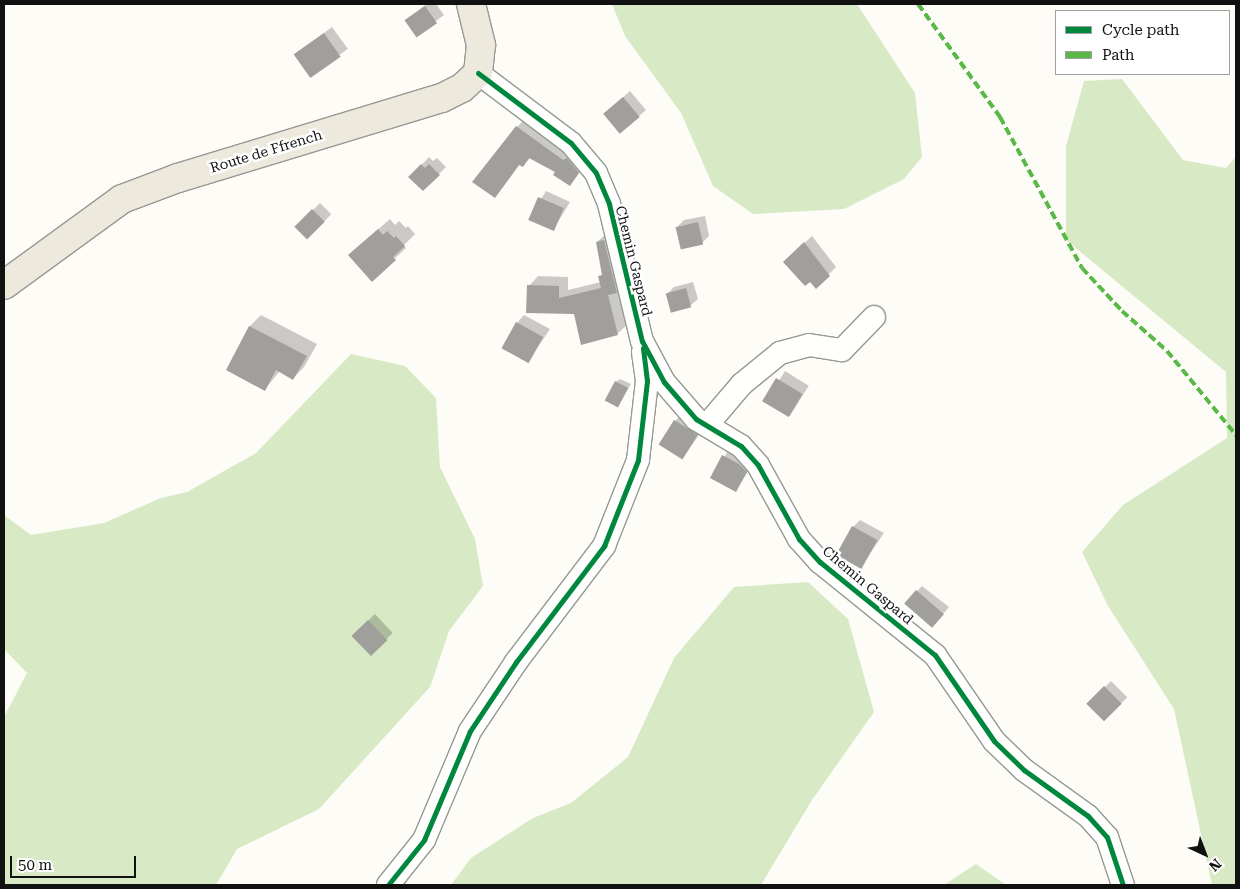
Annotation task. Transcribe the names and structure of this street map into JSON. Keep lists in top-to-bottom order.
{
  "streets": {
    "main road": ["Route de Ffrench"],
    "street": ["Chemin Gaspard"]
  },
  "crossings": [
    ["Route de Ffrench", "Chemin Gaspard"]
  ],
  "legend": ["Cycle path", "Path"],
  "scale_bar": "50 m",
  "north": "bottom right"
}
